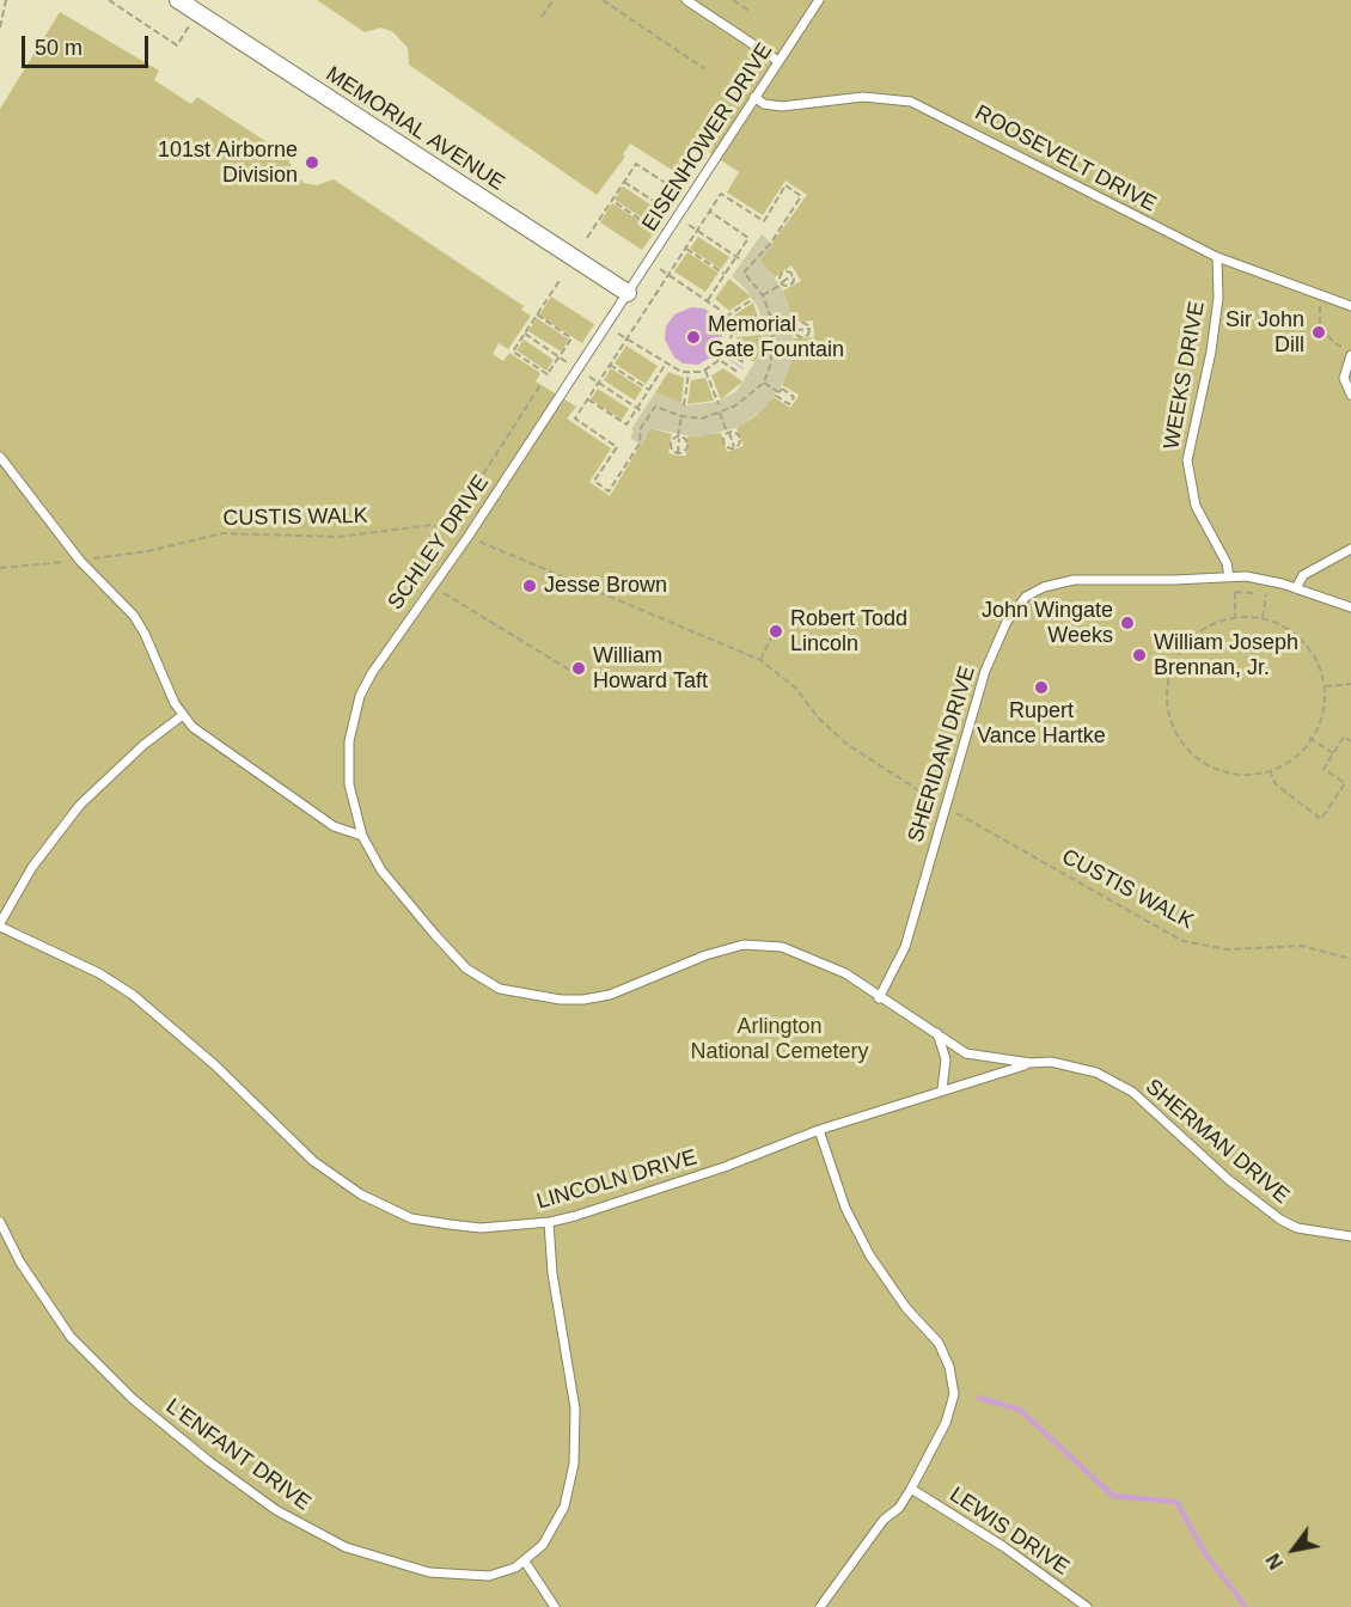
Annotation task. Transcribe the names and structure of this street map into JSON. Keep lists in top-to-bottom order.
{
  "streets": {
    "street": ["MEMORIAL AVENUE"],
    "lane": [
      "EISENHOWER DRIVE",
      "ROOSEVELT DRIVE",
      "WEEKS DRIVE",
      "SCHLEY DRIVE",
      "SHERIDAN DRIVE",
      "SHERMAN DRIVE",
      "LINCOLN DRIVE",
      "L'ENFANT DRIVE",
      "LEWIS DRIVE"
    ],
    "path": ["CUSTIS WALK"]
  },
  "crossings": [
    ["MEMORIAL AVENUE", "EISENHOWER DRIVE"],
    ["MEMORIAL AVENUE", "SCHLEY DRIVE"],
    ["EISENHOWER DRIVE", "ROOSEVELT DRIVE"],
    ["EISENHOWER DRIVE", "SCHLEY DRIVE"],
    ["ROOSEVELT DRIVE", "WEEKS DRIVE"],
    ["WEEKS DRIVE", "SHERIDAN DRIVE"],
    ["CUSTIS WALK", "SHERIDAN DRIVE"],
    ["SCHLEY DRIVE", "SHERMAN DRIVE"],
    ["SHERIDAN DRIVE", "SHERMAN DRIVE"],
    ["SHERMAN DRIVE", "LINCOLN DRIVE"],
    ["LINCOLN DRIVE", "L'ENFANT DRIVE"]
  ],
  "parks": ["Arlington National Cemetery"],
  "places": [
    "101st Airborne Division",
    "Sir John Dill",
    "Memorial Gate Fountain",
    "Jesse Brown",
    "John Wingate Weeks",
    "Robert Todd Lincoln",
    "William Joseph Brennan, Jr.",
    "William Howard Taft",
    "Rupert Vance Hartke"
  ],
  "scale_bar": "50 m",
  "north": "bottom left"
}
